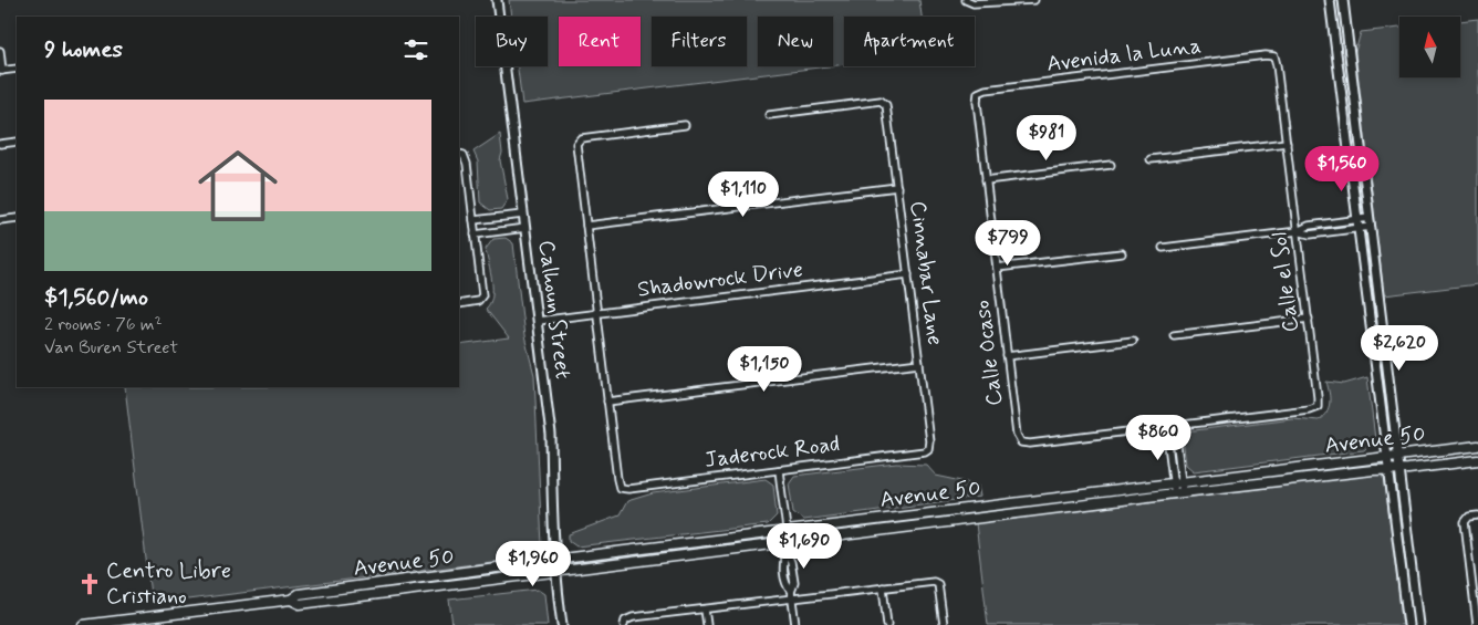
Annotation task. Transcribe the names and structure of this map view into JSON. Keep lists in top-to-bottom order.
{
  "streets": {
    "main road": ["Avenue 50"],
    "street": [
      "Avenida la Luna",
      "Cinnabar Lane",
      "Shadowrock Drive",
      "Calle el Sol",
      "Calhoun Street",
      "Calle Ocaso",
      "Jaderock Road"
    ]
  },
  "crossings": [
    ["Avenida la Luna", "Calle el Sol"],
    ["Avenida la Luna", "Calle Ocaso"],
    ["Cinnabar Lane", "Shadowrock Drive"],
    ["Cinnabar Lane", "Jaderock Road"],
    ["Shadowrock Drive", "Calhoun Street"],
    ["Calhoun Street", "Avenue 50"]
  ],
  "places": {
    "church": ["Centro Libre Cristiano"]
  },
  "north": "top",
  "page": {
    "chip": [
      "Buy",
      "Rent",
      "Filters",
      "New",
      "Apartment"
    ],
    "heading": "9 homes",
    "list": [
      {
        "name": "$1,560/mo",
        "note": "2 rooms · 76 m² · Van Buren Street"
      }
    ],
    "price": [
      "$981",
      "$1,560",
      "$1,110",
      "$799",
      "$2,620",
      "$1,150",
      "$860",
      "$1,690",
      "$1,960"
    ]
  }
}
